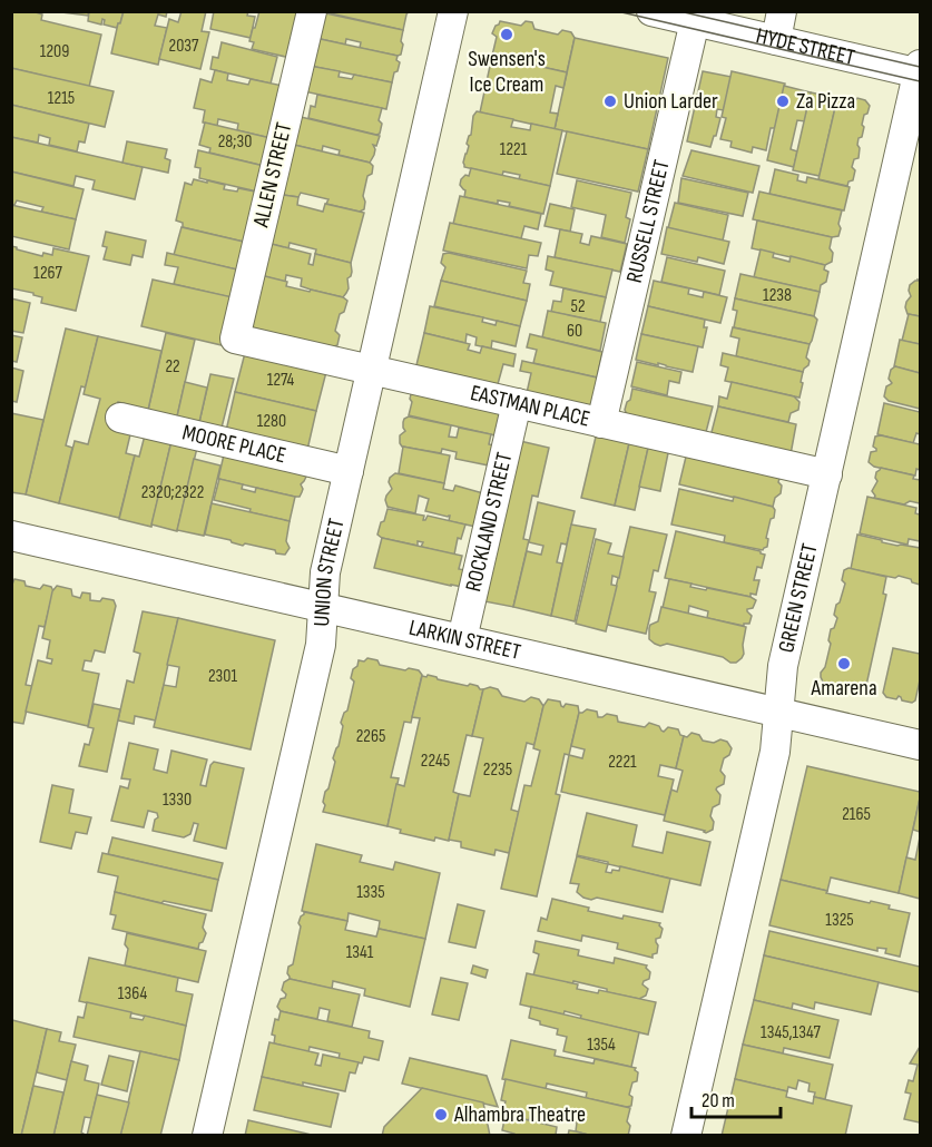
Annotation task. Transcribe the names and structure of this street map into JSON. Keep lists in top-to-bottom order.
{
  "streets": {
    "street": [
      "HYDE STREET",
      "ALLEN STREET",
      "RUSSELL STREET",
      "EASTMAN PLACE",
      "MOORE PLACE",
      "ROCKLAND STREET",
      "UNION STREET",
      "GREEN STREET",
      "LARKIN STREET"
    ]
  },
  "crossings": [
    ["HYDE STREET", "RUSSELL STREET"],
    ["HYDE STREET", "GREEN STREET"],
    ["ALLEN STREET", "EASTMAN PLACE"],
    ["RUSSELL STREET", "EASTMAN PLACE"],
    ["EASTMAN PLACE", "ROCKLAND STREET"],
    ["EASTMAN PLACE", "UNION STREET"],
    ["EASTMAN PLACE", "GREEN STREET"],
    ["MOORE PLACE", "UNION STREET"],
    ["ROCKLAND STREET", "LARKIN STREET"],
    ["UNION STREET", "LARKIN STREET"],
    ["GREEN STREET", "LARKIN STREET"]
  ],
  "places": [
    "Swensen's Ice Cream",
    "Union Larder",
    "Za Pizza",
    "Amarena",
    "Alhambra Theatre"
  ],
  "house_numbers": [
    "2037",
    "1209",
    "1215",
    "28;30",
    "1221",
    "1267",
    "1238",
    "52",
    "60",
    "22",
    "1274",
    "1280",
    "2320;2322",
    "2301",
    "2265",
    "2245",
    "2221",
    "2235",
    "1330",
    "2165",
    "1335",
    "1325",
    "1341",
    "1364",
    "1345,1347",
    "1354"
  ],
  "scale_bar": "20 m"
}
